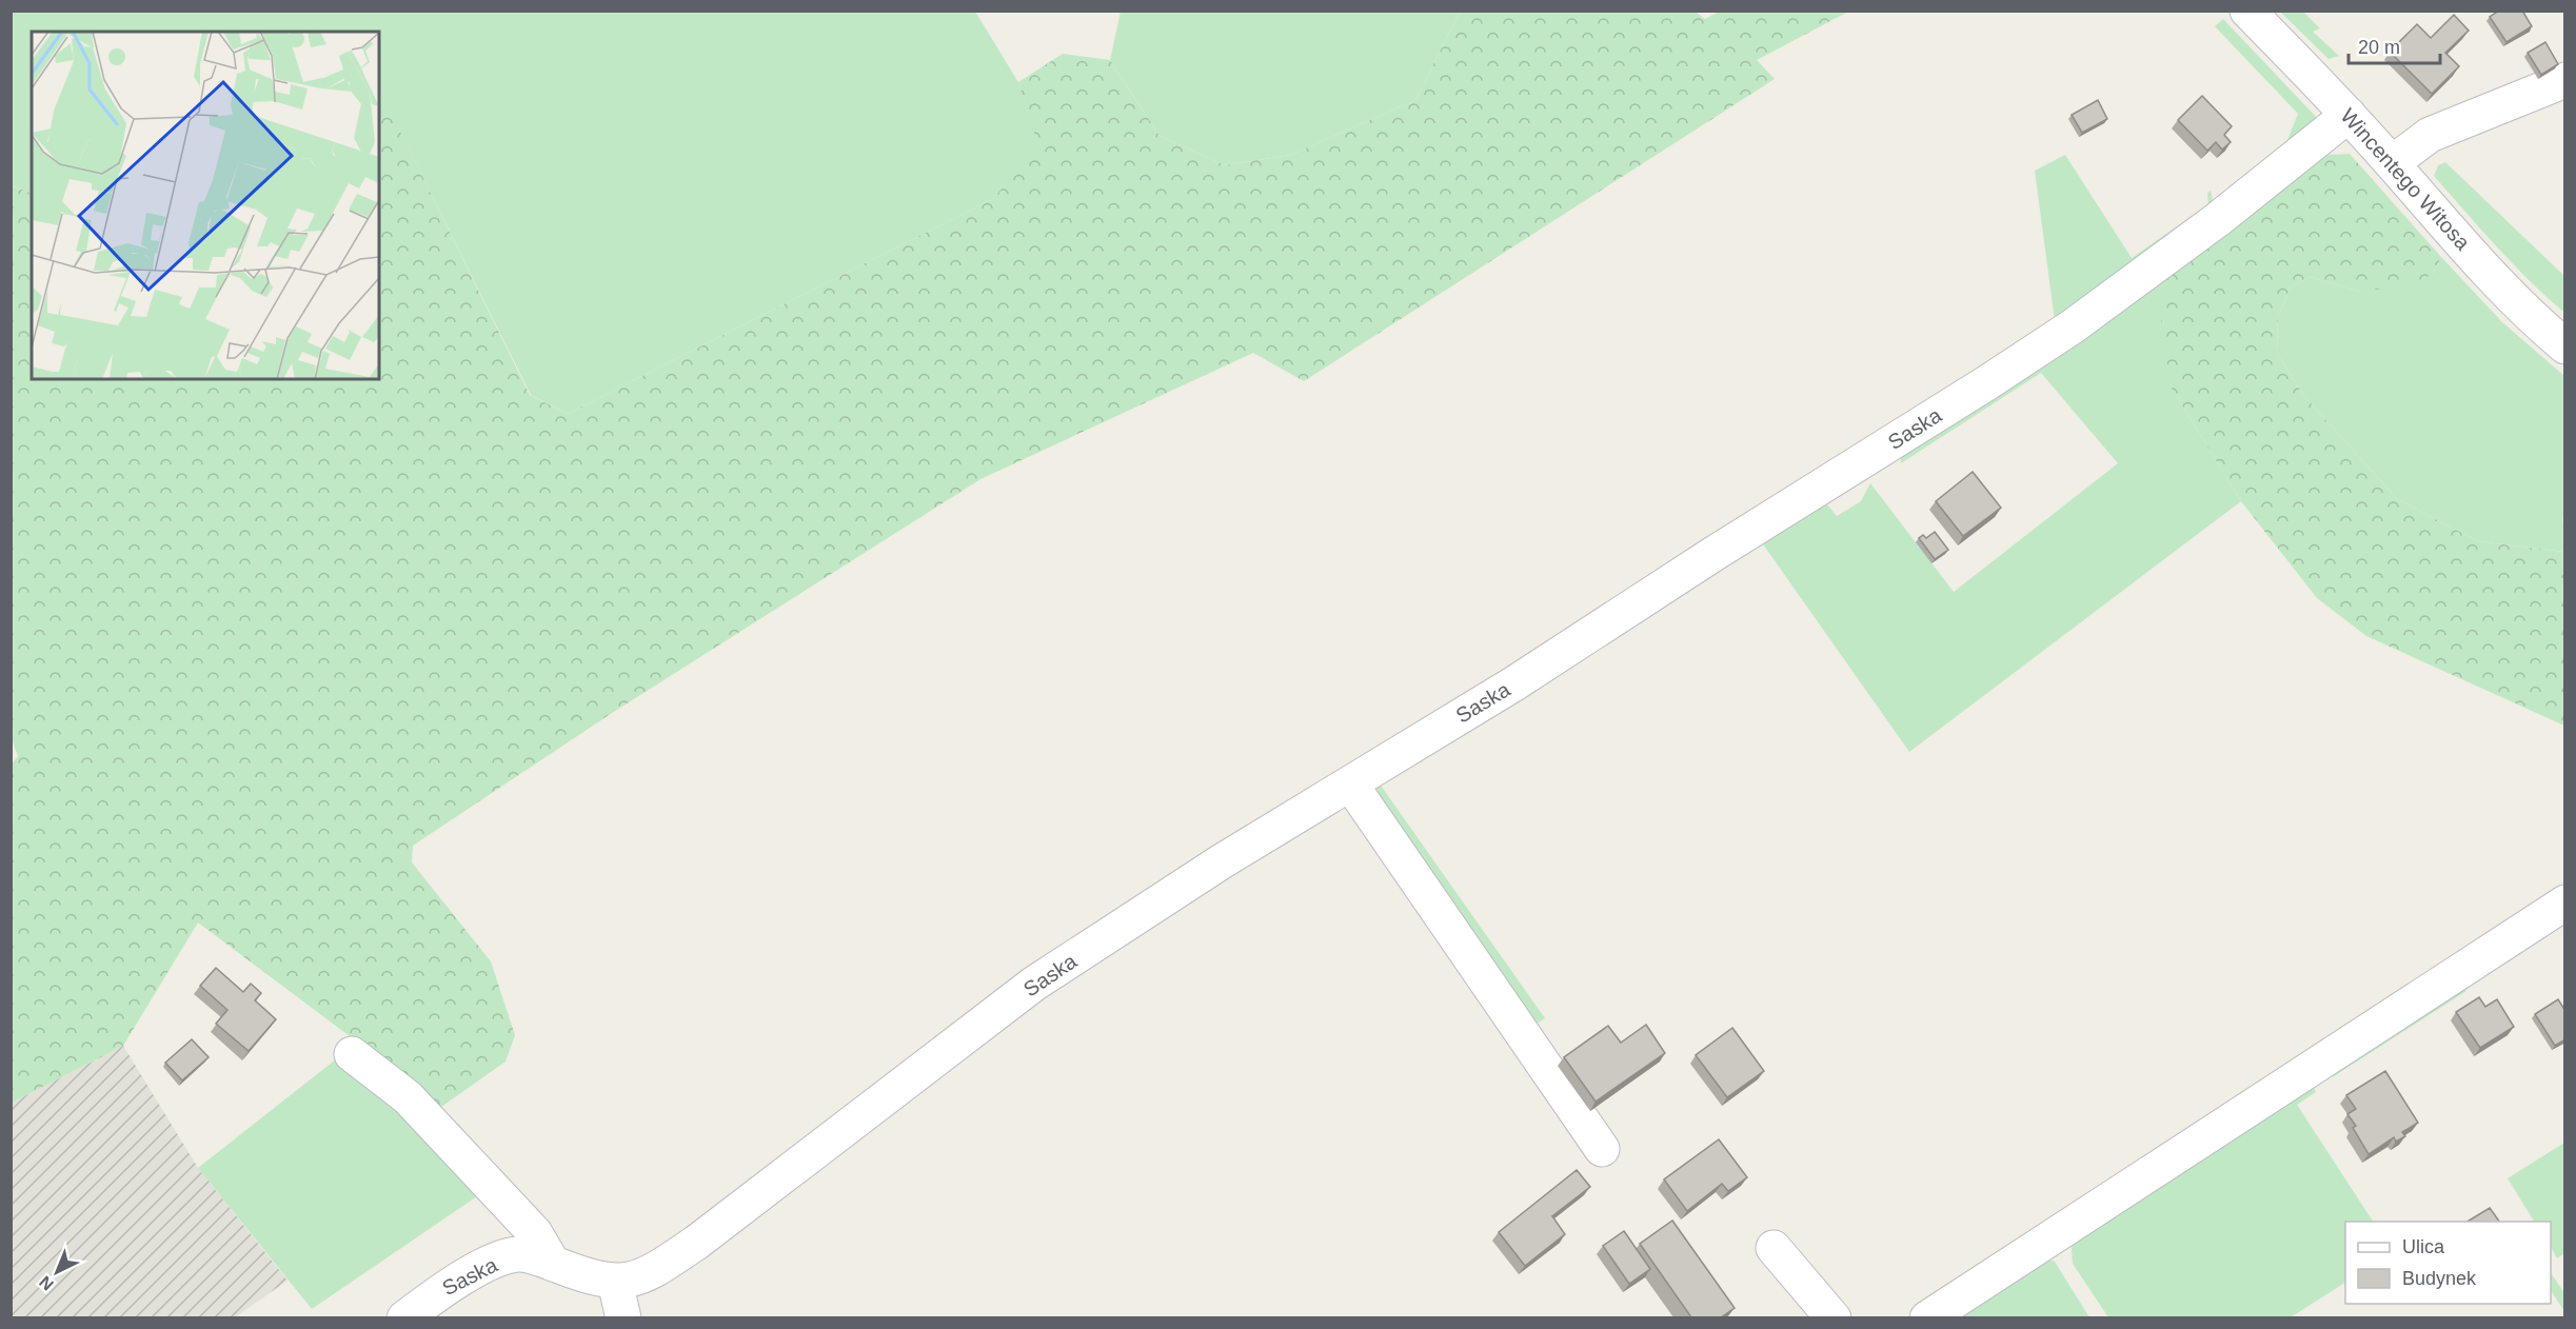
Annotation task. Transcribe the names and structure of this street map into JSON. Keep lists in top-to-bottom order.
{
  "streets": {
    "street": ["Wincentego Witosa", "Saska"]
  },
  "crossings": [
    ["Wincentego Witosa", "Saska"]
  ],
  "legend": ["Ulica", "Budynek"],
  "scale_bar": "20 m",
  "north": "bottom left"
}
